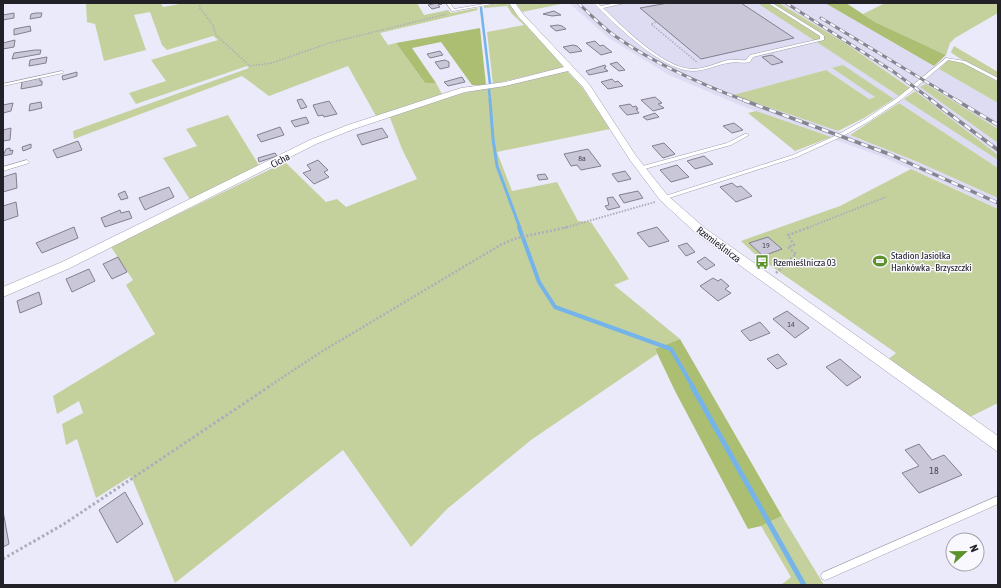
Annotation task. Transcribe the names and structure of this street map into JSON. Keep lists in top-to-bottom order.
{
  "streets": {
    "street": ["Cicha", "Rzemieślnicza"]
  },
  "crossings": [
    ["Cicha", "Rzemieślnicza"]
  ],
  "places": {
    "sports": ["Stadion Jasiołka Hankówka - Brzyszczki"],
    "bus stop": ["Rzemieślnicza 03"]
  },
  "house_numbers": [
    "8a",
    "19",
    "14",
    "18"
  ],
  "north": "right"
}
